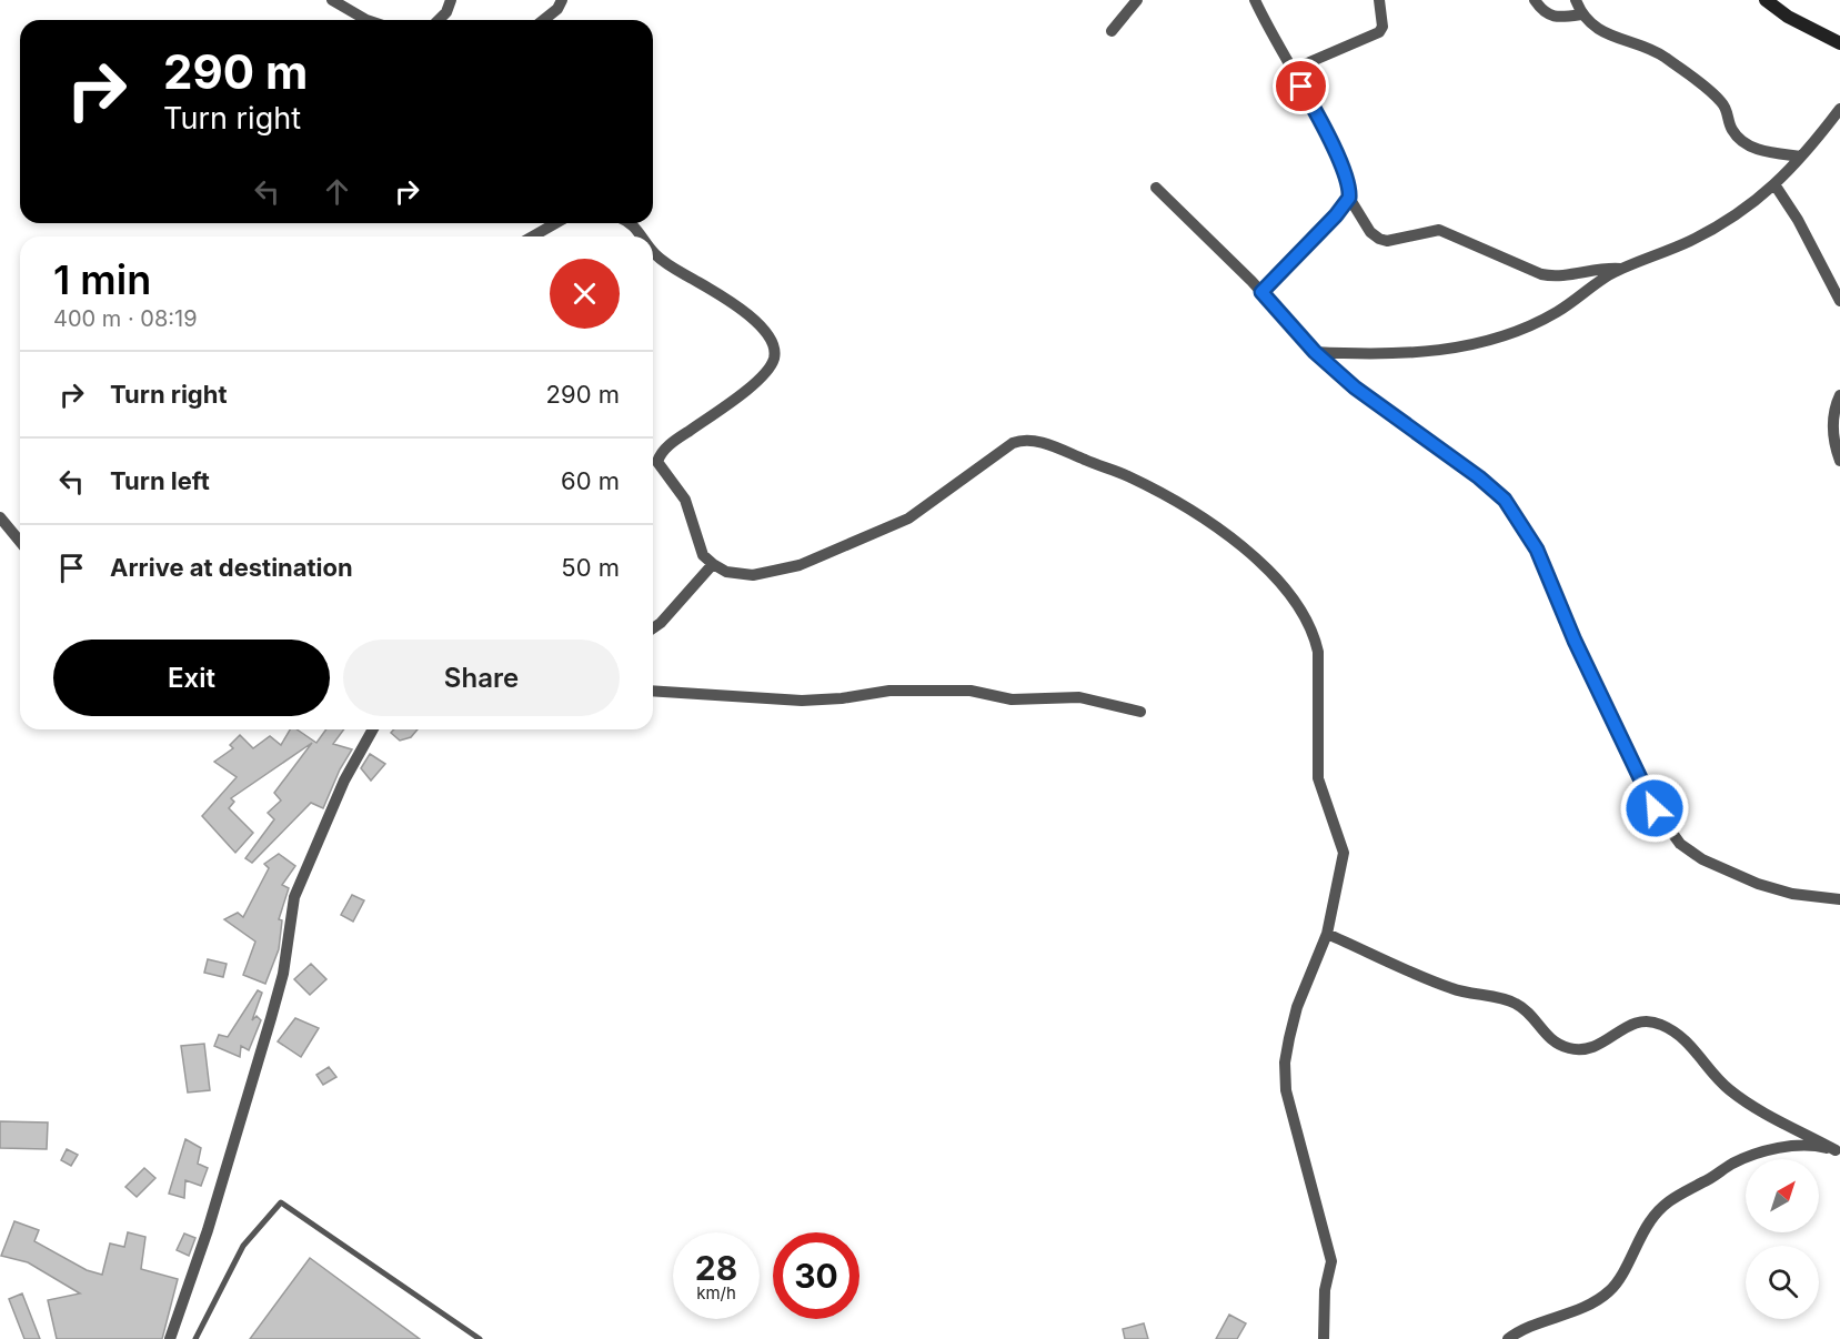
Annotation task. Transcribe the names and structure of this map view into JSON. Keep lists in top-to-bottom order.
{
  "north": "top right",
  "page": {
    "turn": ["290 m", "Turn right"],
    "heading": ["1 min", "400 m · 08:19"],
    "list": [
      {
        "name": "Turn right",
        "value": "290 m"
      },
      {
        "name": "Turn left",
        "value": "60 m"
      },
      {
        "name": "Arrive at destination",
        "value": "50 m"
      }
    ],
    "buttons": ["Exit", "Share"],
    "speed": "28 km/h",
    "limit": "30"
  }
}
